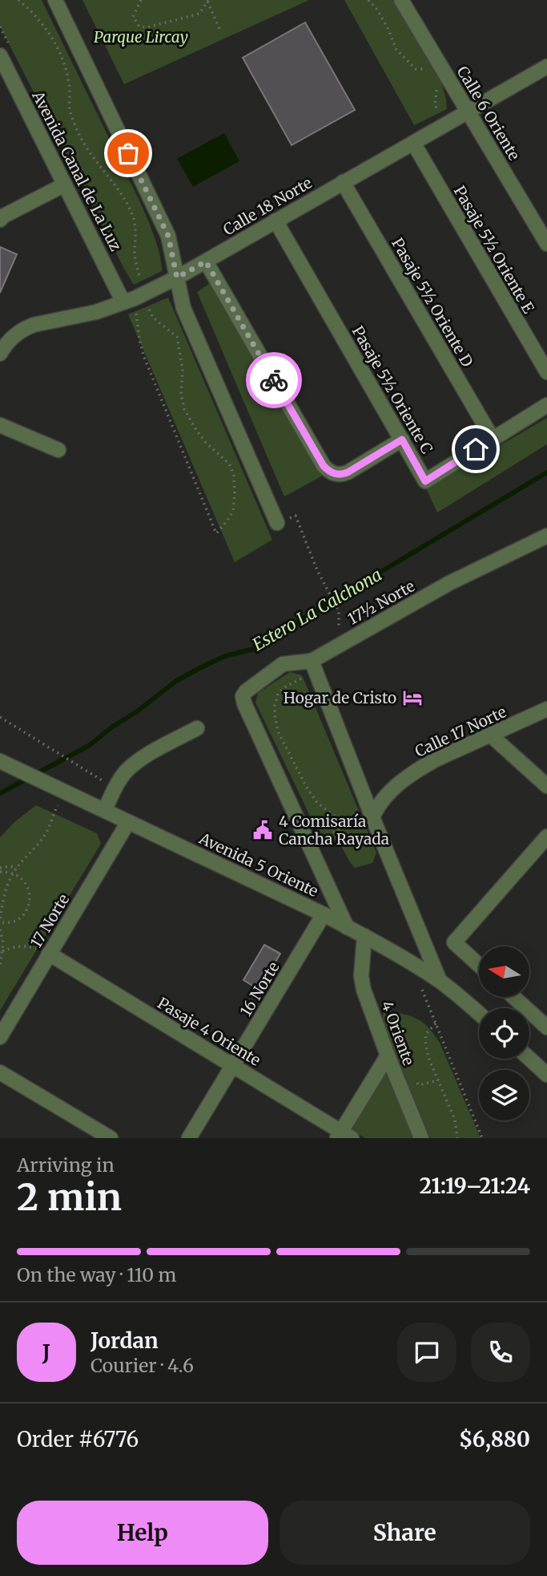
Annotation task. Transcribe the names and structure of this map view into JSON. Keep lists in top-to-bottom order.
{
  "streets": {
    "street": [
      "Calle 6 Oriente",
      "Avenida Canal de La Luz",
      "Calle 18 Norte",
      "Pasaje 5½ Oriente E",
      "Pasaje 5½ Oriente D",
      "Pasaje 5½ Oriente C",
      "17½ Norte",
      "Calle 17 Norte",
      "Avenida 5 Oriente",
      "17 Norte",
      "16 Norte",
      "Pasaje 4 Oriente",
      "4 Oriente"
    ]
  },
  "crossings": [
    ["Calle 6 Oriente", "Calle 18 Norte"],
    ["Avenida Canal de La Luz", "Calle 18 Norte"],
    ["Calle 18 Norte", "Pasaje 5½ Oriente E"],
    ["Calle 18 Norte", "Pasaje 5½ Oriente D"],
    ["Calle 18 Norte", "Pasaje 5½ Oriente C"],
    ["Pasaje 5½ Oriente D", "Pasaje 5½ Oriente C"],
    ["Avenida 5 Oriente", "17 Norte"],
    ["Avenida 5 Oriente", "16 Norte"],
    ["Avenida 5 Oriente", "4 Oriente"],
    ["17 Norte", "Pasaje 4 Oriente"],
    ["16 Norte", "Pasaje 4 Oriente"]
  ],
  "water": ["Estero La Calchona"],
  "parks": ["Parque Lircay"],
  "places": {
    "hotel": ["Hogar de Cristo"],
    "public building": ["4 Comisaría Cancha Rayada"]
  },
  "north": "left",
  "page": {
    "heading": ["2 min", "Arriving in", "21:19–21:24"],
    "panel": [
      "Jordan",
      "Courier · 4.6",
      "Order #6776",
      "$6,880"
    ],
    "bar": "On the way · 110 m",
    "round": "J",
    "buttons": ["Help", "Share"]
  }
}
